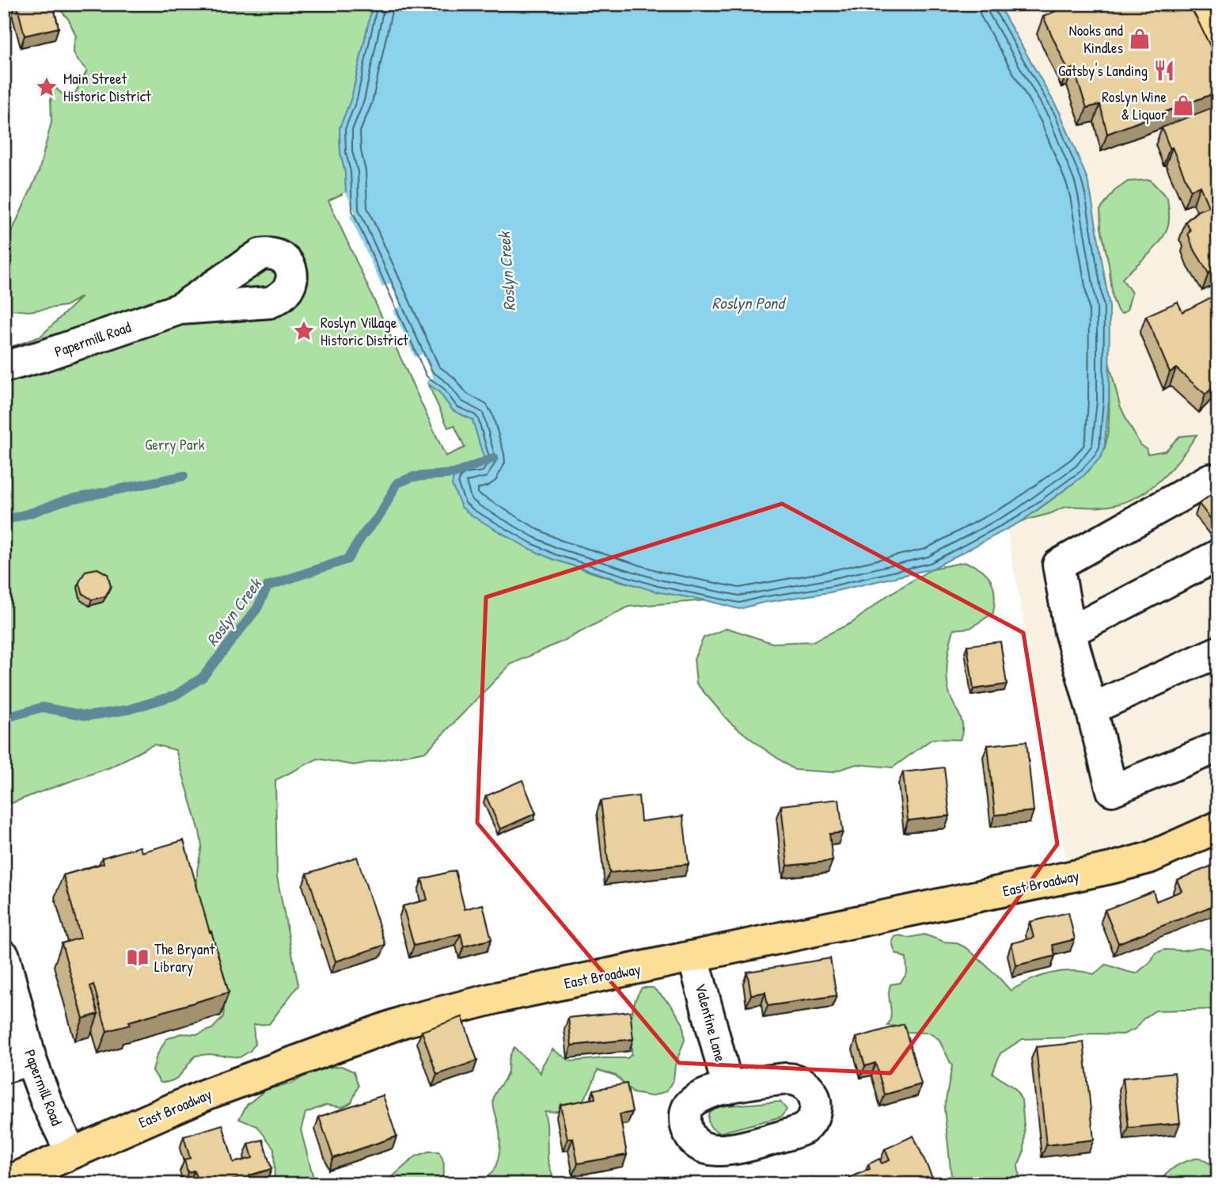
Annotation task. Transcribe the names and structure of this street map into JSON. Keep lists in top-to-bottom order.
{
  "streets": {
    "main road": ["East Broadway"],
    "street": ["Papermill Road", "Valentine Lane"]
  },
  "crossings": [
    ["Papermill Road", "East Broadway"],
    ["East Broadway", "Valentine Lane"]
  ],
  "water": ["Roslyn Creek", "Roslyn Pond"],
  "parks": ["Gerry Park"],
  "places": {
    "shop": ["Nooks and Kindles", "Roslyn Wine & Liquor"],
    "restaurant": ["Gatsby's Landing"],
    "place": ["Main Street Historic District", "Roslyn Village Historic District"],
    "library": ["The Bryant Library"]
  }
}
